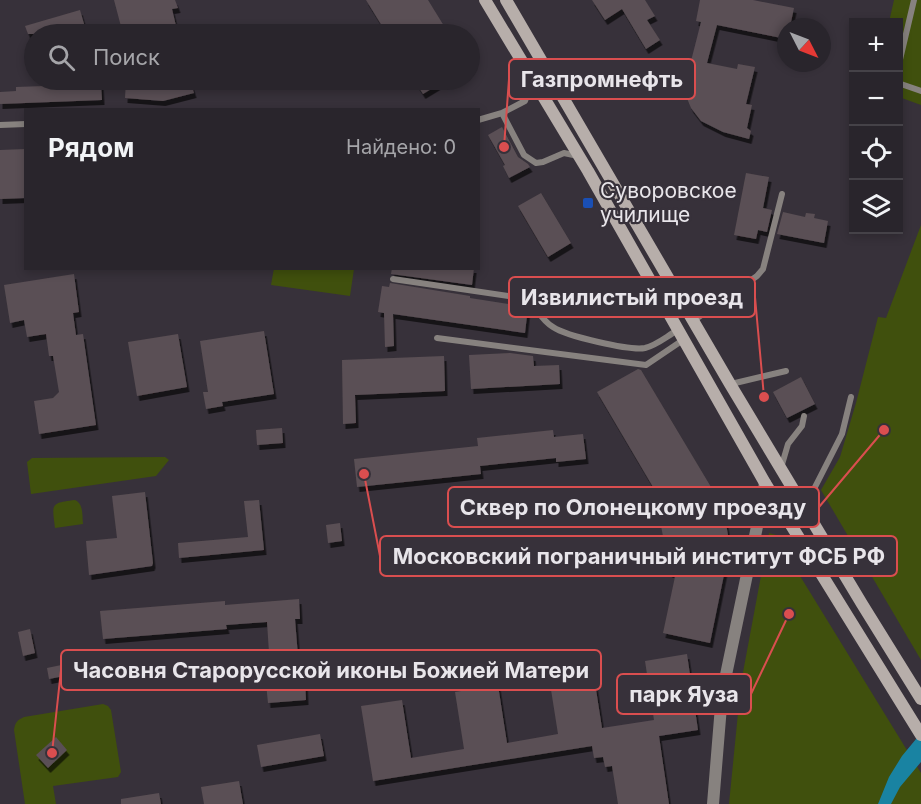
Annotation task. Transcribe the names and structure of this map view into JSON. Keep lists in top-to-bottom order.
{
  "places": {
    "other": [
      "Газпромнефть",
      "Извилистый проезд",
      "Сквер по Олонецкому проезду",
      "Московский пограничный институт ФСБ РФ",
      "парк Яуза",
      "Часовня Старорусской иконы Божией Матери"
    ],
    "transit": ["Суворовское училище"]
  },
  "north": "bottom right",
  "page": {
    "map_buttons": ["+", "−"],
    "search": "Поиск",
    "heading": ["Рядом", "Найдено: 0"]
  }
}
